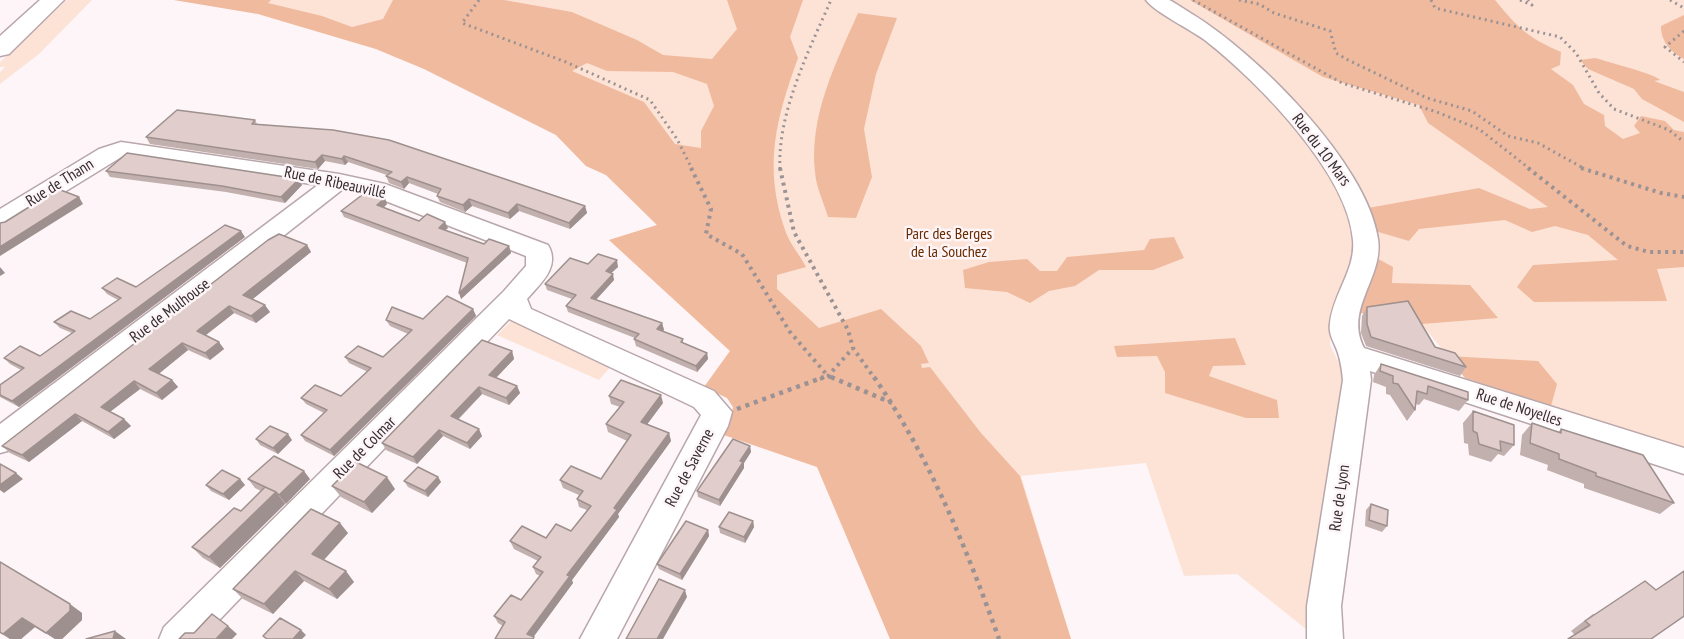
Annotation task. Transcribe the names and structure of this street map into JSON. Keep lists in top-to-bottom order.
{
  "streets": {
    "street": [
      "Rue du 10 Mars",
      "Rue de Thann",
      "Rue de Ribeauvillé",
      "Rue de Mulhouse",
      "Rue de Noyelles",
      "Rue de Colmar",
      "Rue de Saverne",
      "Rue de Lyon"
    ]
  },
  "crossings": [
    ["Rue du 10 Mars", "Rue de Noyelles"],
    ["Rue du 10 Mars", "Rue de Lyon"],
    ["Rue de Thann", "Rue de Ribeauvillé"],
    ["Rue de Ribeauvillé", "Rue de Mulhouse"],
    ["Rue de Ribeauvillé", "Rue de Colmar"],
    ["Rue de Noyelles", "Rue de Lyon"],
    ["Rue de Colmar", "Rue de Saverne"]
  ],
  "parks": ["Parc des Berges de la Souchez"]
}
